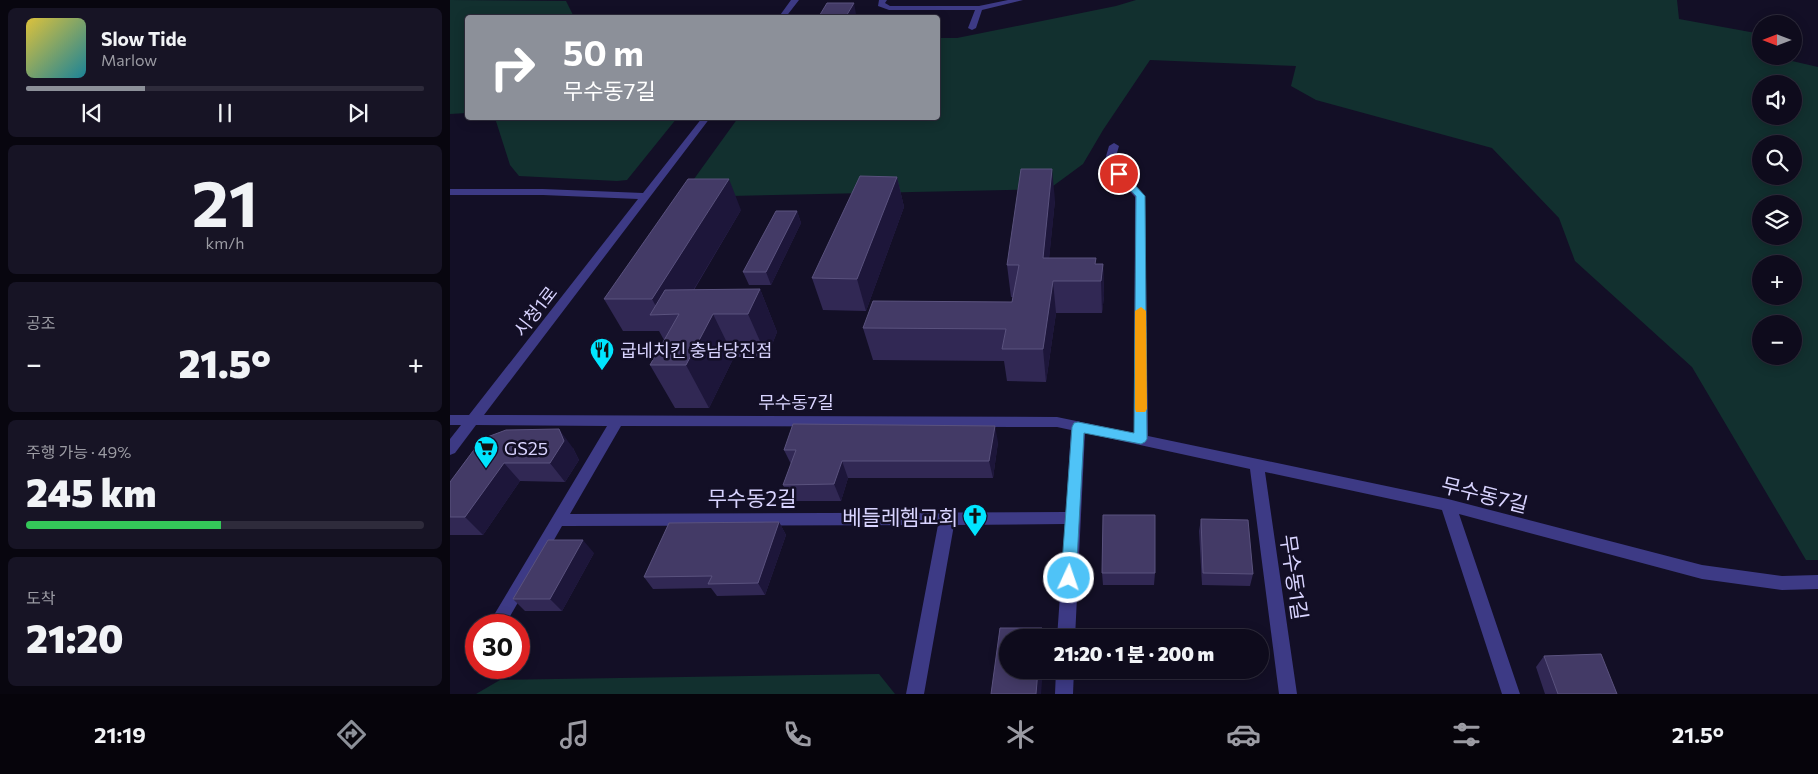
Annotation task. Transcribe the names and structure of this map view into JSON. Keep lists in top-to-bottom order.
{
  "streets": {
    "street": [
      "시청1로",
      "무수동7길",
      "무수동2길",
      "무수동1길"
    ]
  },
  "crossings": [
    ["시청1로", "무수동7길"],
    ["무수동7길", "무수동1길"]
  ],
  "places": {
    "restaurant": ["굽네치킨 충남당진점"],
    "supermarket": ["GS25"],
    "church": ["베들레헴교회"]
  },
  "north": "left",
  "page": {
    "map_buttons": ["+", "−"],
    "turn": ["50 m", "무수동7길"],
    "song": ["Slow Tide", "Marlow"],
    "tile": [
      ["21", "km/h"],
      "공조",
      ["주행 가능 · 49%", "245 km"],
      ["도착", "21:20"]
    ],
    "heat": ["−", "21.5°", "+"],
    "limit": "30",
    "trip": "21:20 · 1 분 · 200 m",
    "tabs": ["21:19", "21.5°"]
  }
}
